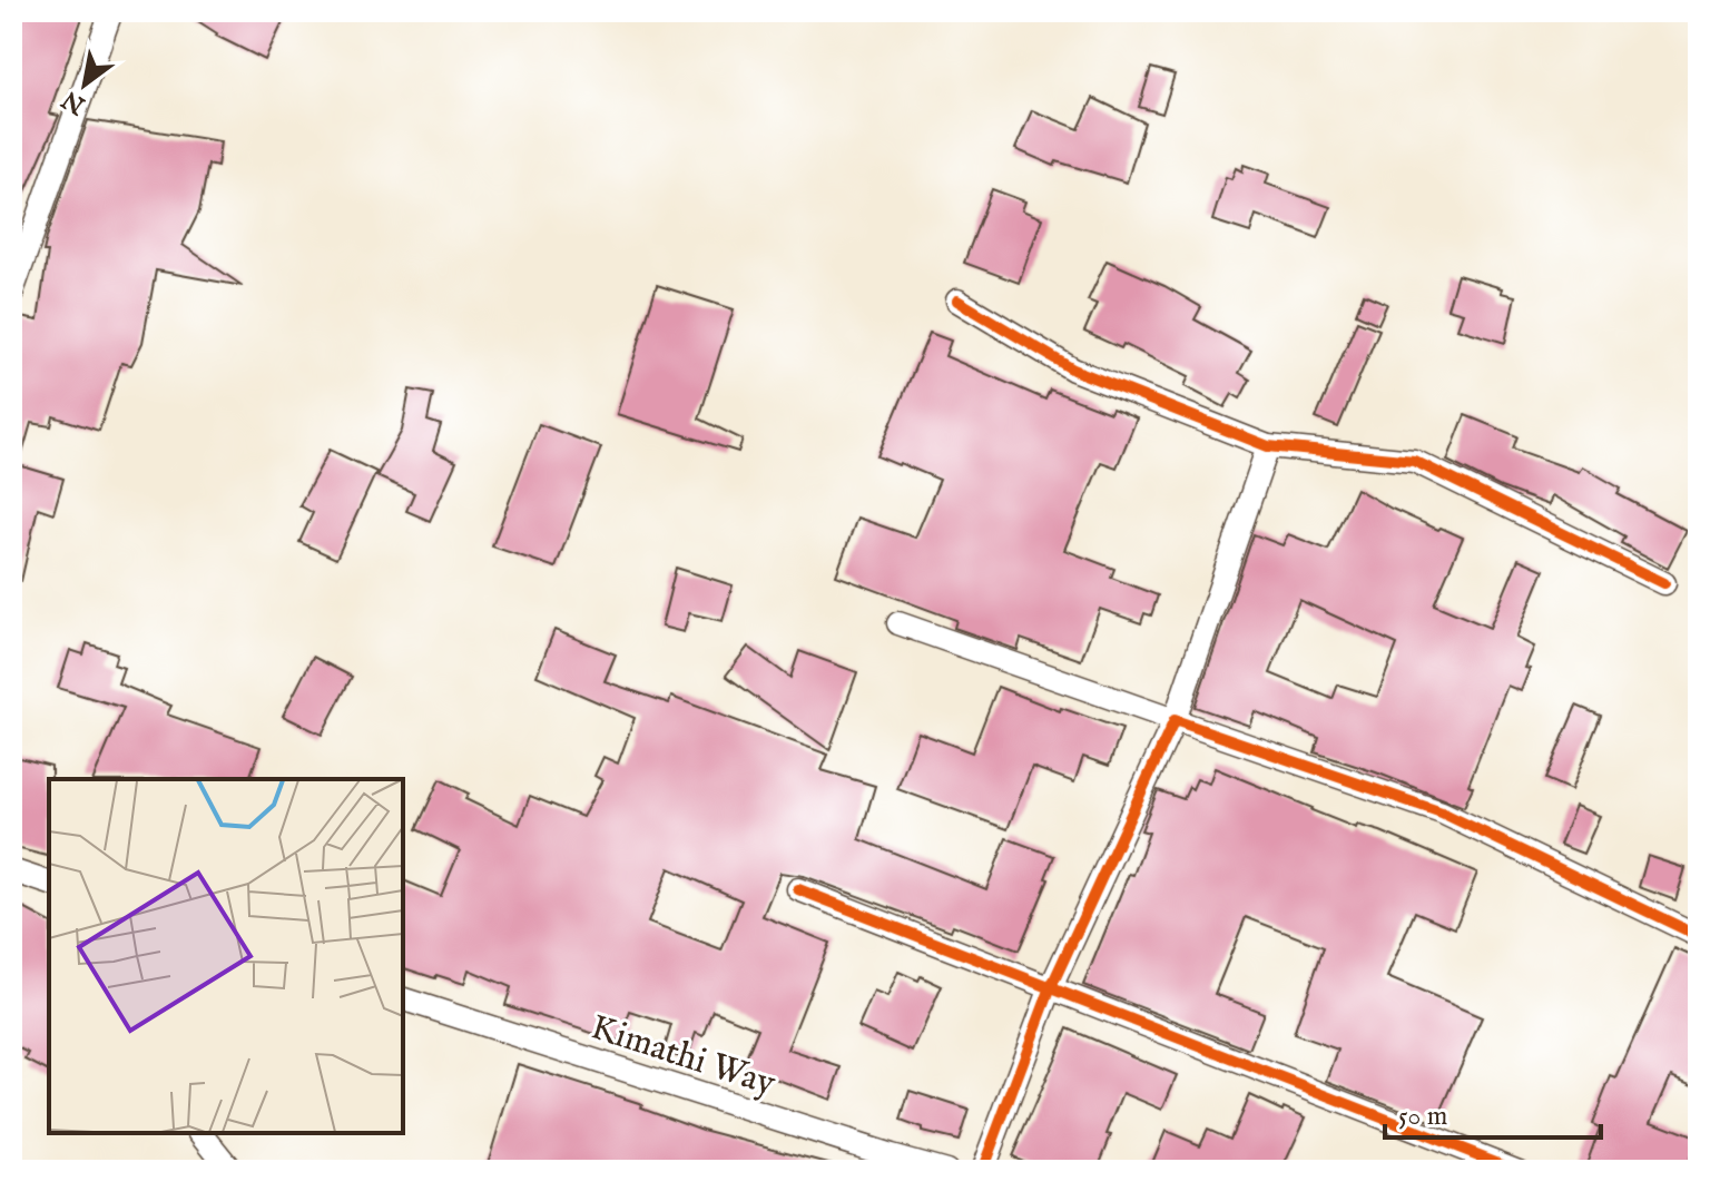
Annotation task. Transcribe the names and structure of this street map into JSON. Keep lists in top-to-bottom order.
{
  "streets": {
    "street": ["Kimathi Way"]
  },
  "scale_bar": "50 m",
  "north": "bottom left"
}
